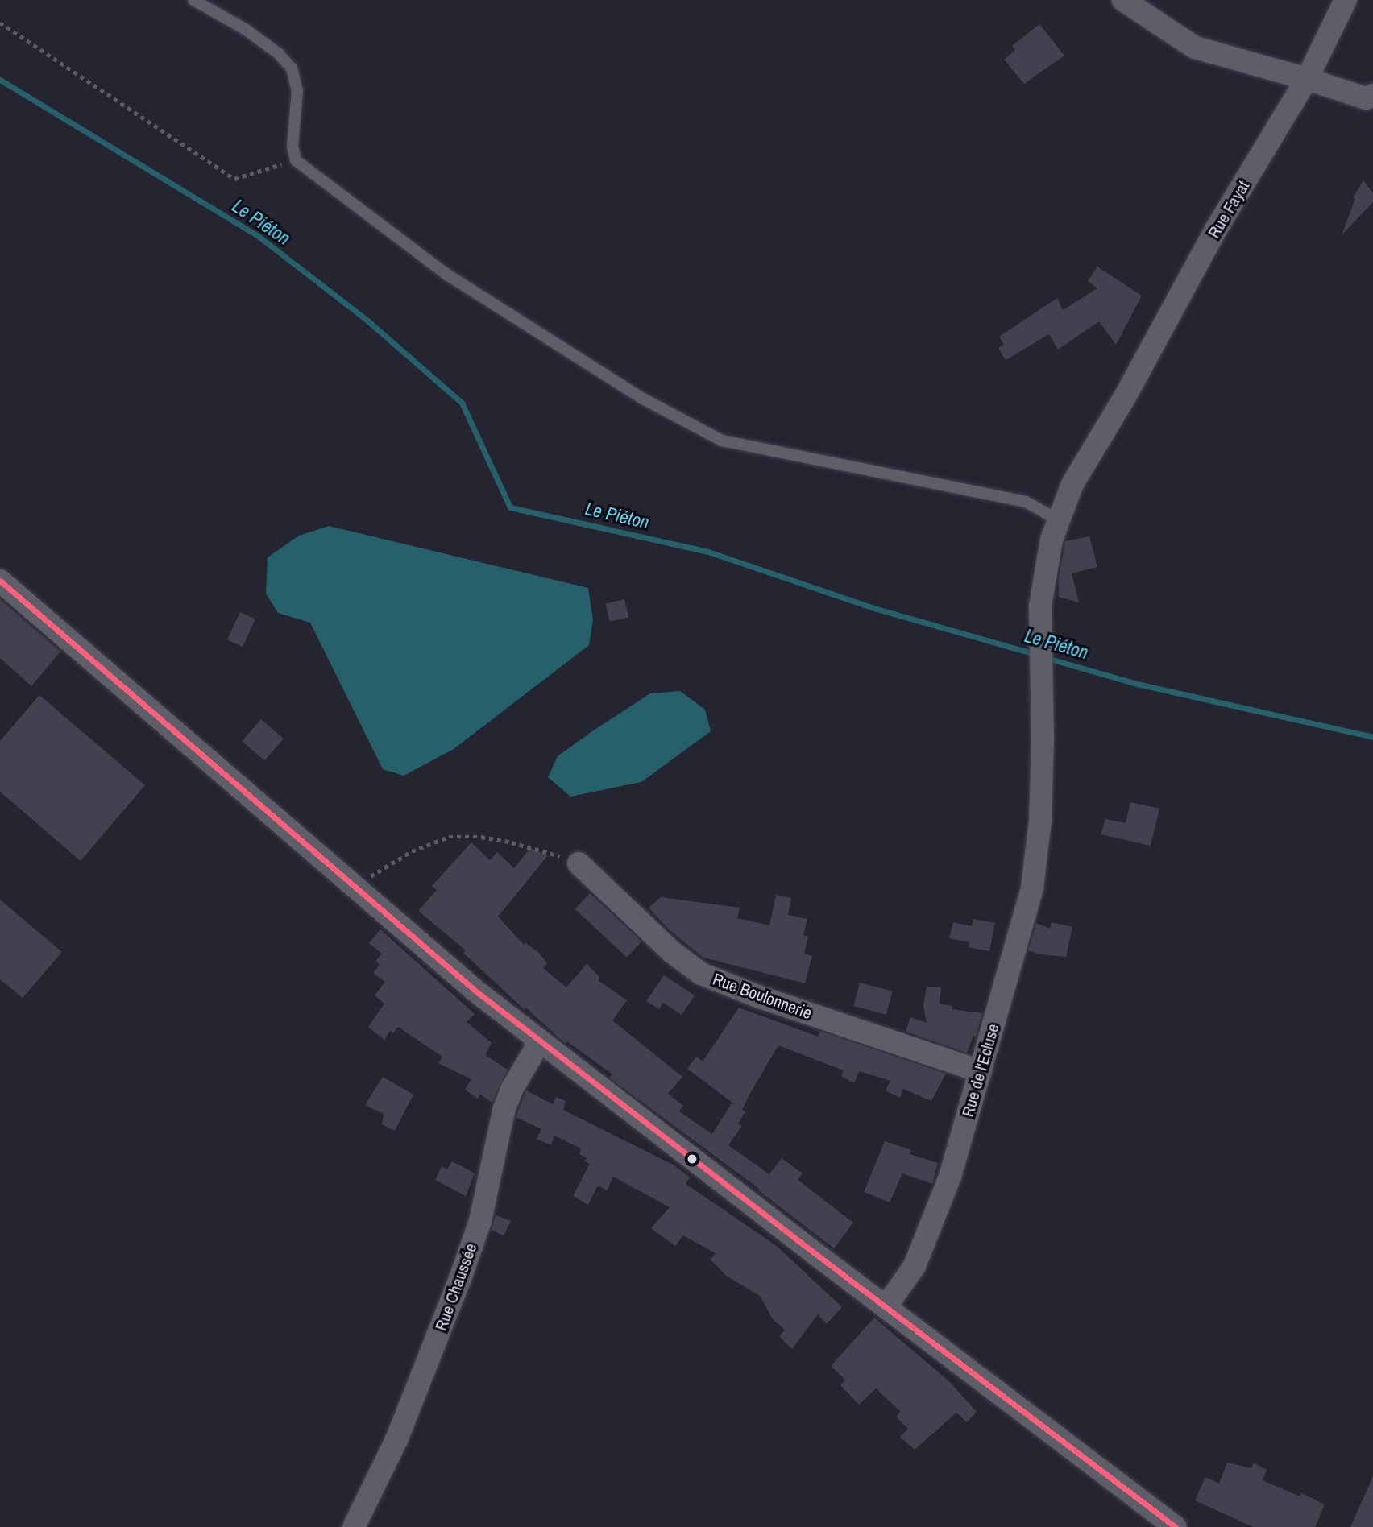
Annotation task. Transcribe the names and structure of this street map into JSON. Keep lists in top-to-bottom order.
{
  "streets": {
    "street": [
      "Rue Fayat",
      "Rue Boulonnerie",
      "Rue de l'Ecluse",
      "Rue Chaussée"
    ]
  },
  "crossings": [
    ["Rue Fayat", "Rue de l'Ecluse"],
    ["Rue Boulonnerie", "Rue de l'Ecluse"]
  ],
  "water": ["Le Piéton"]
}
